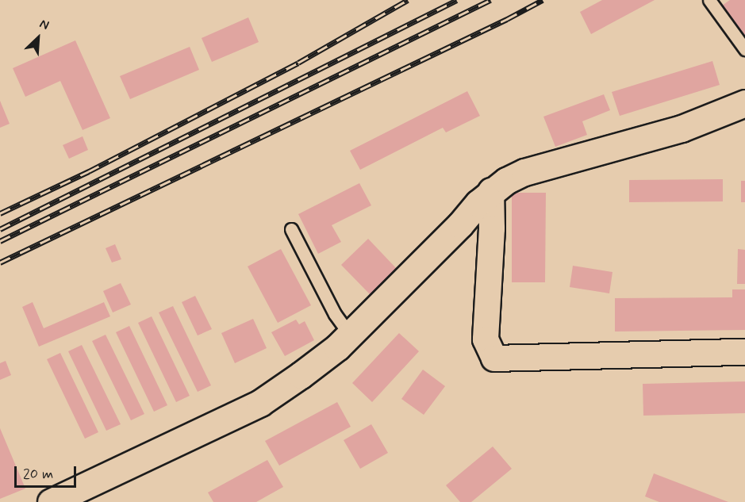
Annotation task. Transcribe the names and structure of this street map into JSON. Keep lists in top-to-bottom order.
{
  "scale_bar": "20 m",
  "north": "top right"
}
